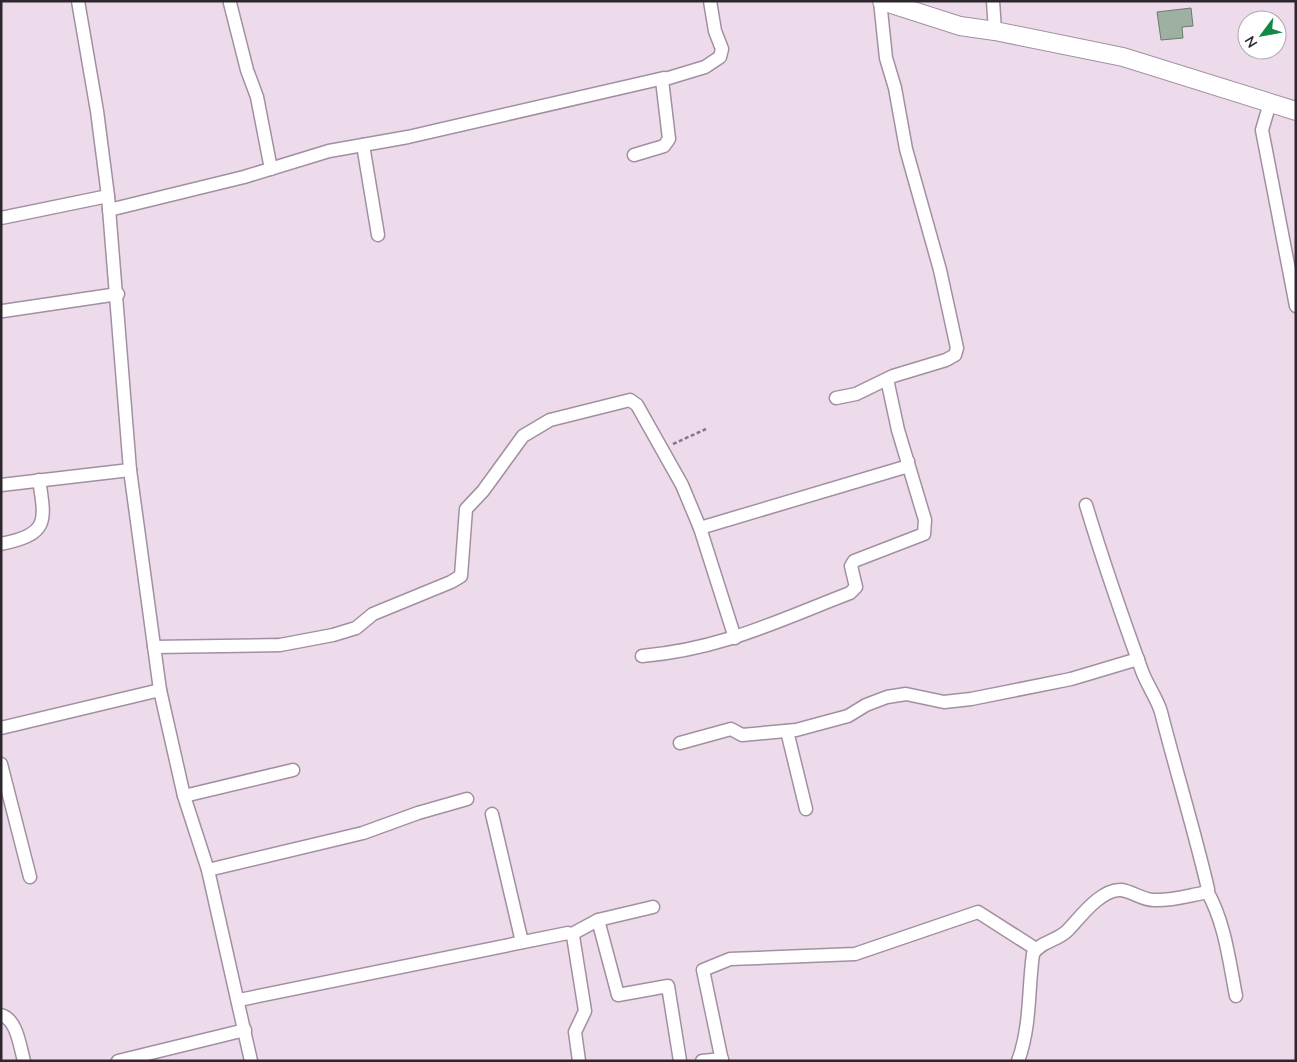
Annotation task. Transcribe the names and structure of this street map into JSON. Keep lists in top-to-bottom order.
{
  "north": "bottom left"
}
